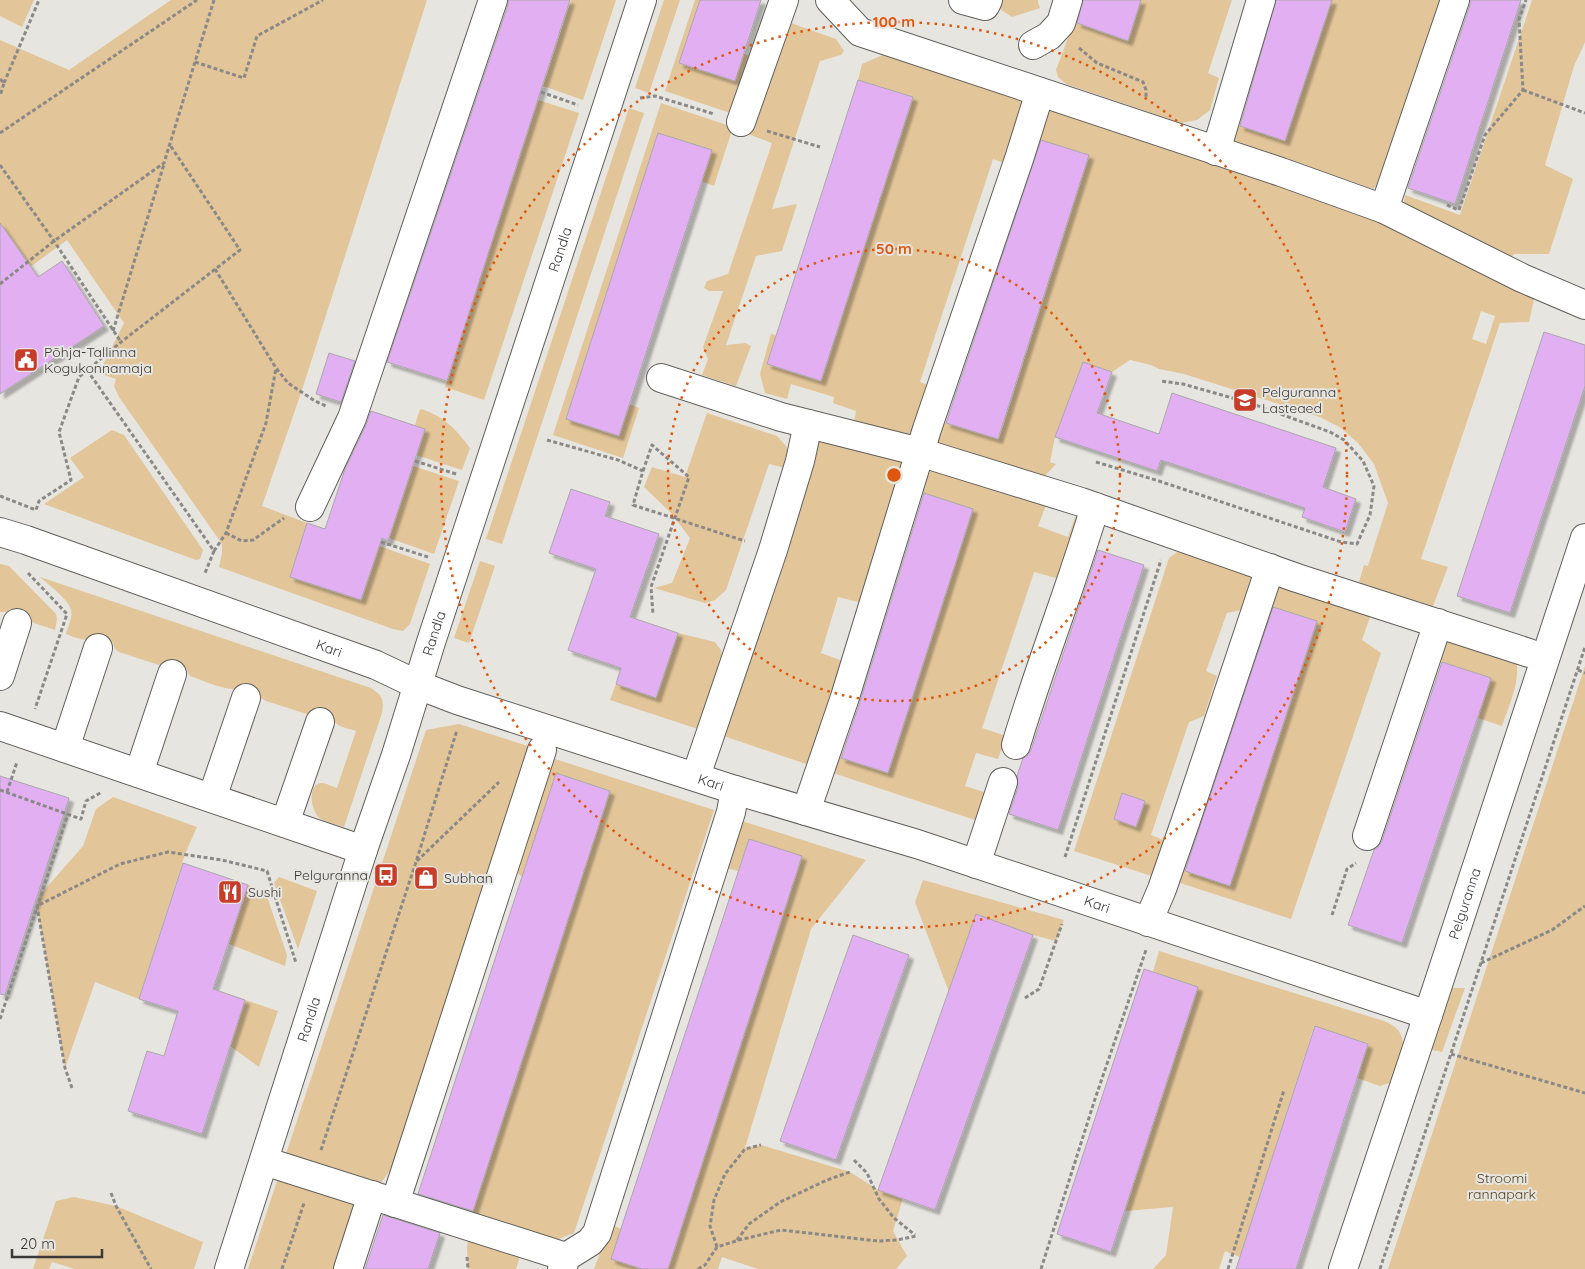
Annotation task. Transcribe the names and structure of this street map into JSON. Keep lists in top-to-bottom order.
{
  "streets": {
    "street": ["Randla", "Kari", "Pelguranna"]
  },
  "crossings": [
    ["Randla", "Kari"],
    ["Kari", "Pelguranna"]
  ],
  "parks": ["Stroomi rannapark"],
  "places": {
    "public building": ["Põhja-Tallinna Kogukonnamaja"],
    "school or university": ["Pelguranna Lasteaed"],
    "bus stop": ["Pelguranna"],
    "shop": ["Subhan"],
    "restaurant": ["Sushi"]
  },
  "scale_bar": "20 m",
  "rings": ["100 m", "50 m"]
}
